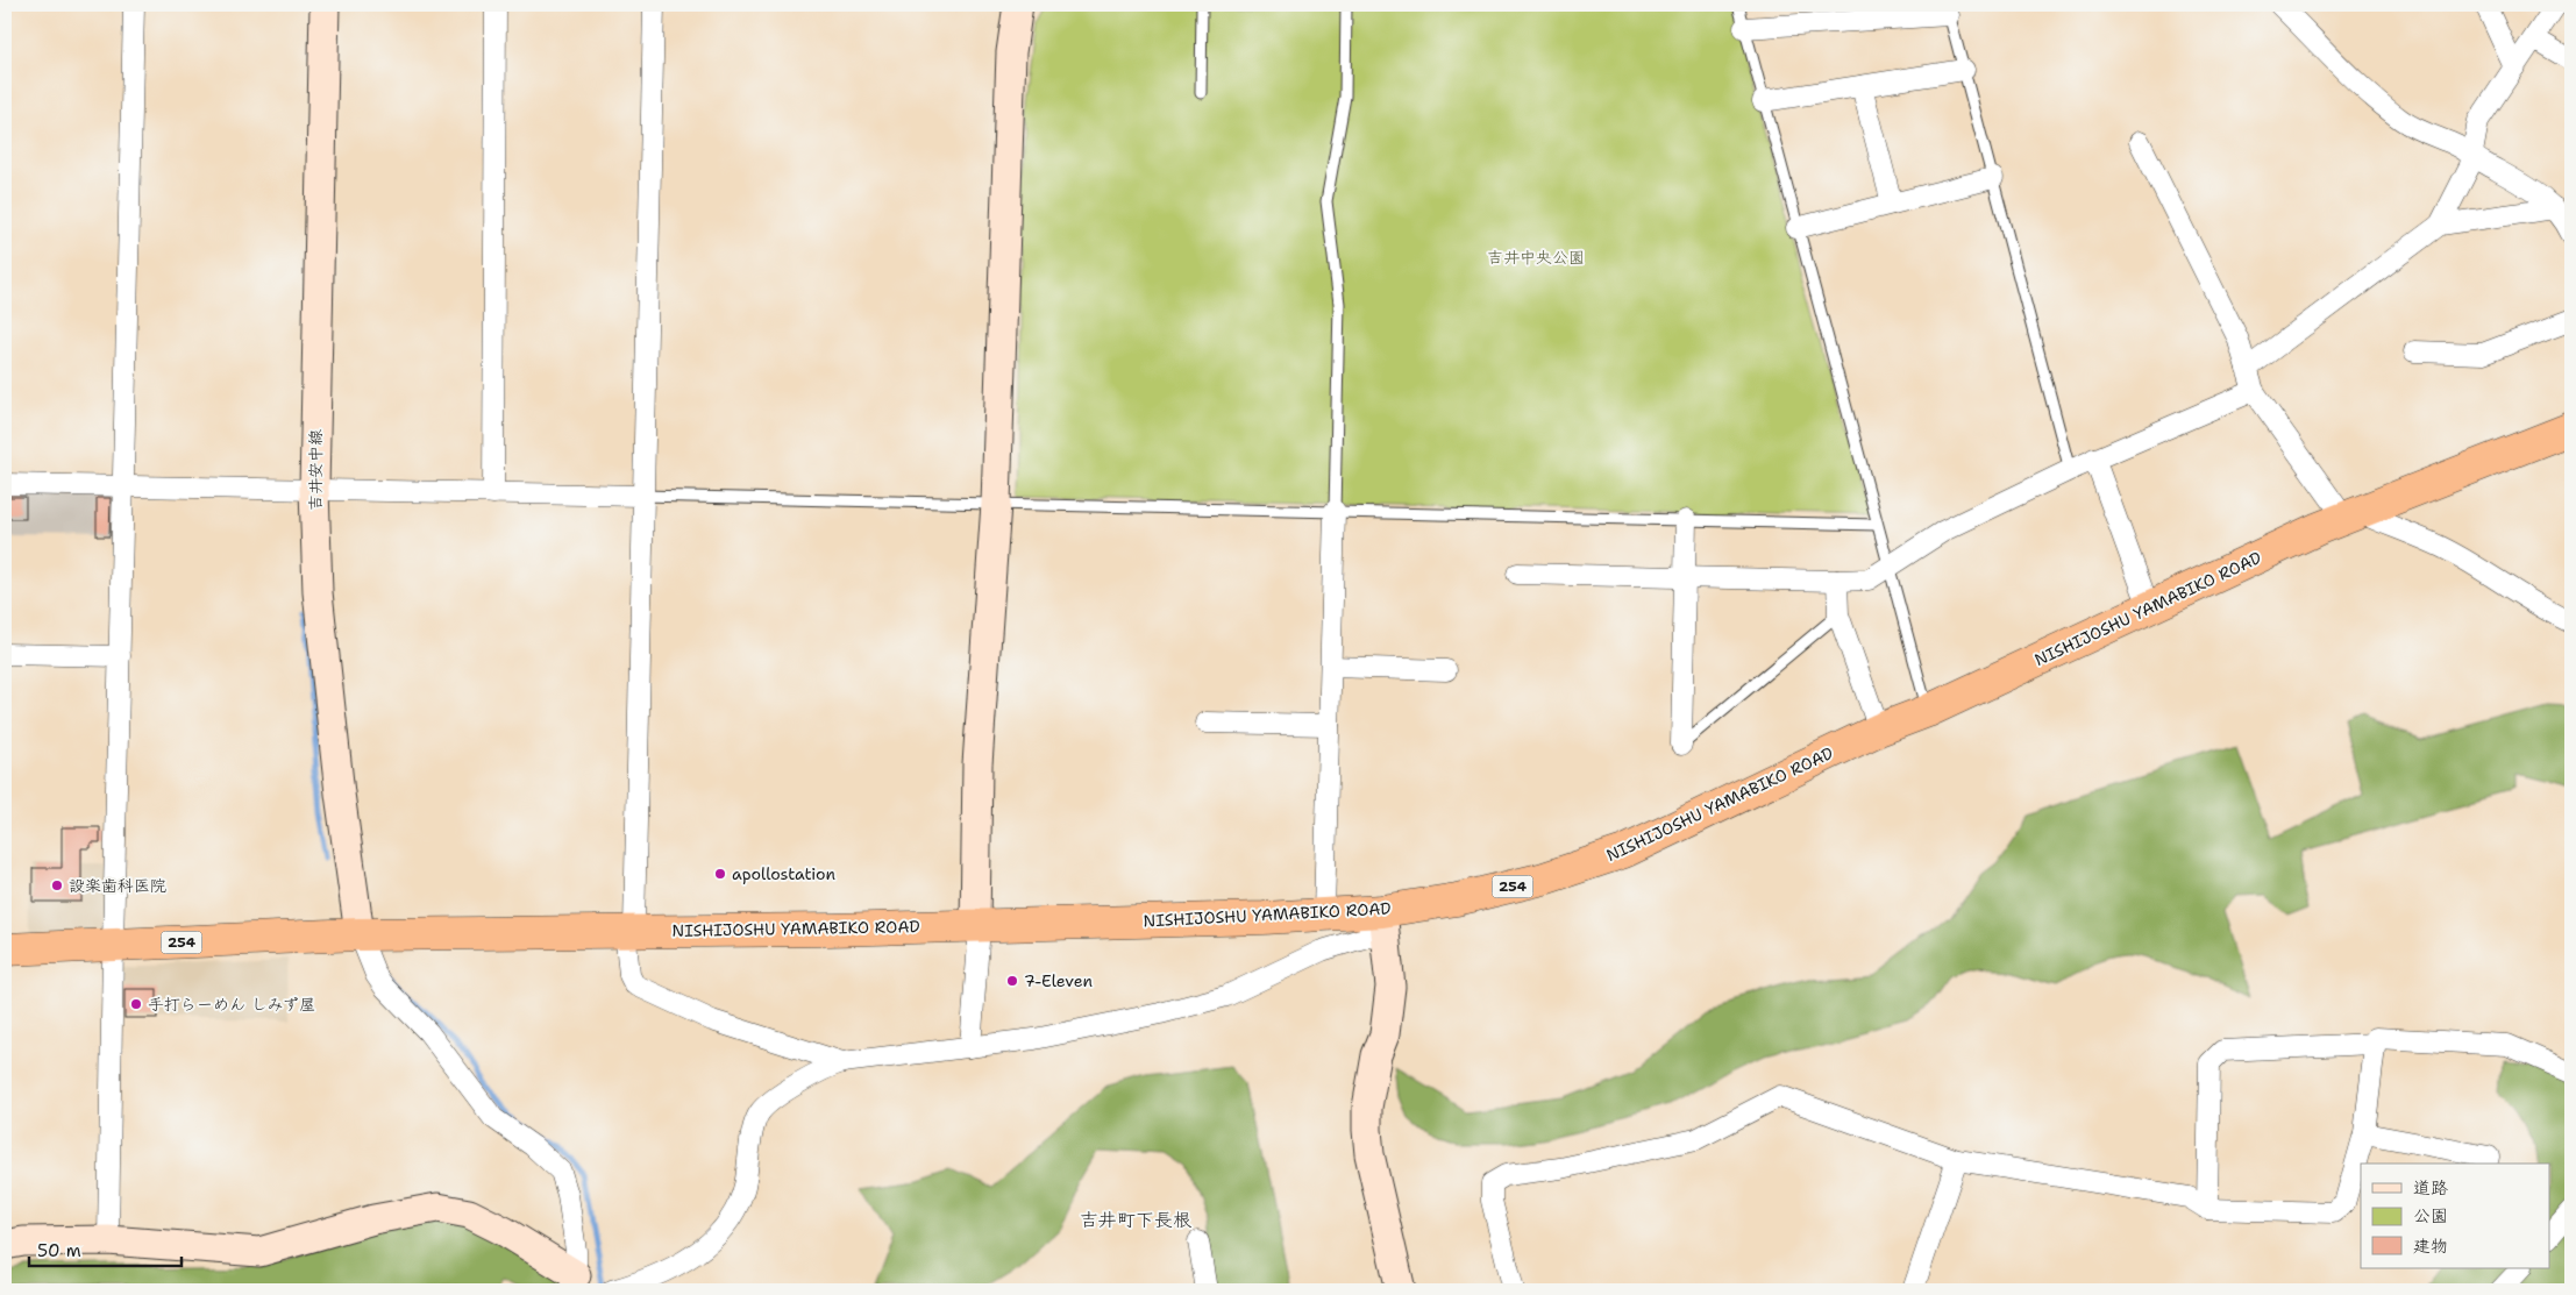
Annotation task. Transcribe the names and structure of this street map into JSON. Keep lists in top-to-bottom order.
{
  "streets": {
    "highway": ["NISHIJOSHU YAMABIKO ROAD", "254"],
    "street": ["吉井安中線"]
  },
  "crossings": [
    ["吉井安中線", "NISHIJOSHU YAMABIKO ROAD"]
  ],
  "districts": ["吉井町下長根"],
  "parks": ["吉井中央公園"],
  "places": [
    "apollostation",
    "設楽歯科医院",
    "7-Eleven",
    "手打らーめん しみず屋"
  ],
  "legend": ["道路", "公園", "建物"],
  "scale_bar": "50 m"
}
